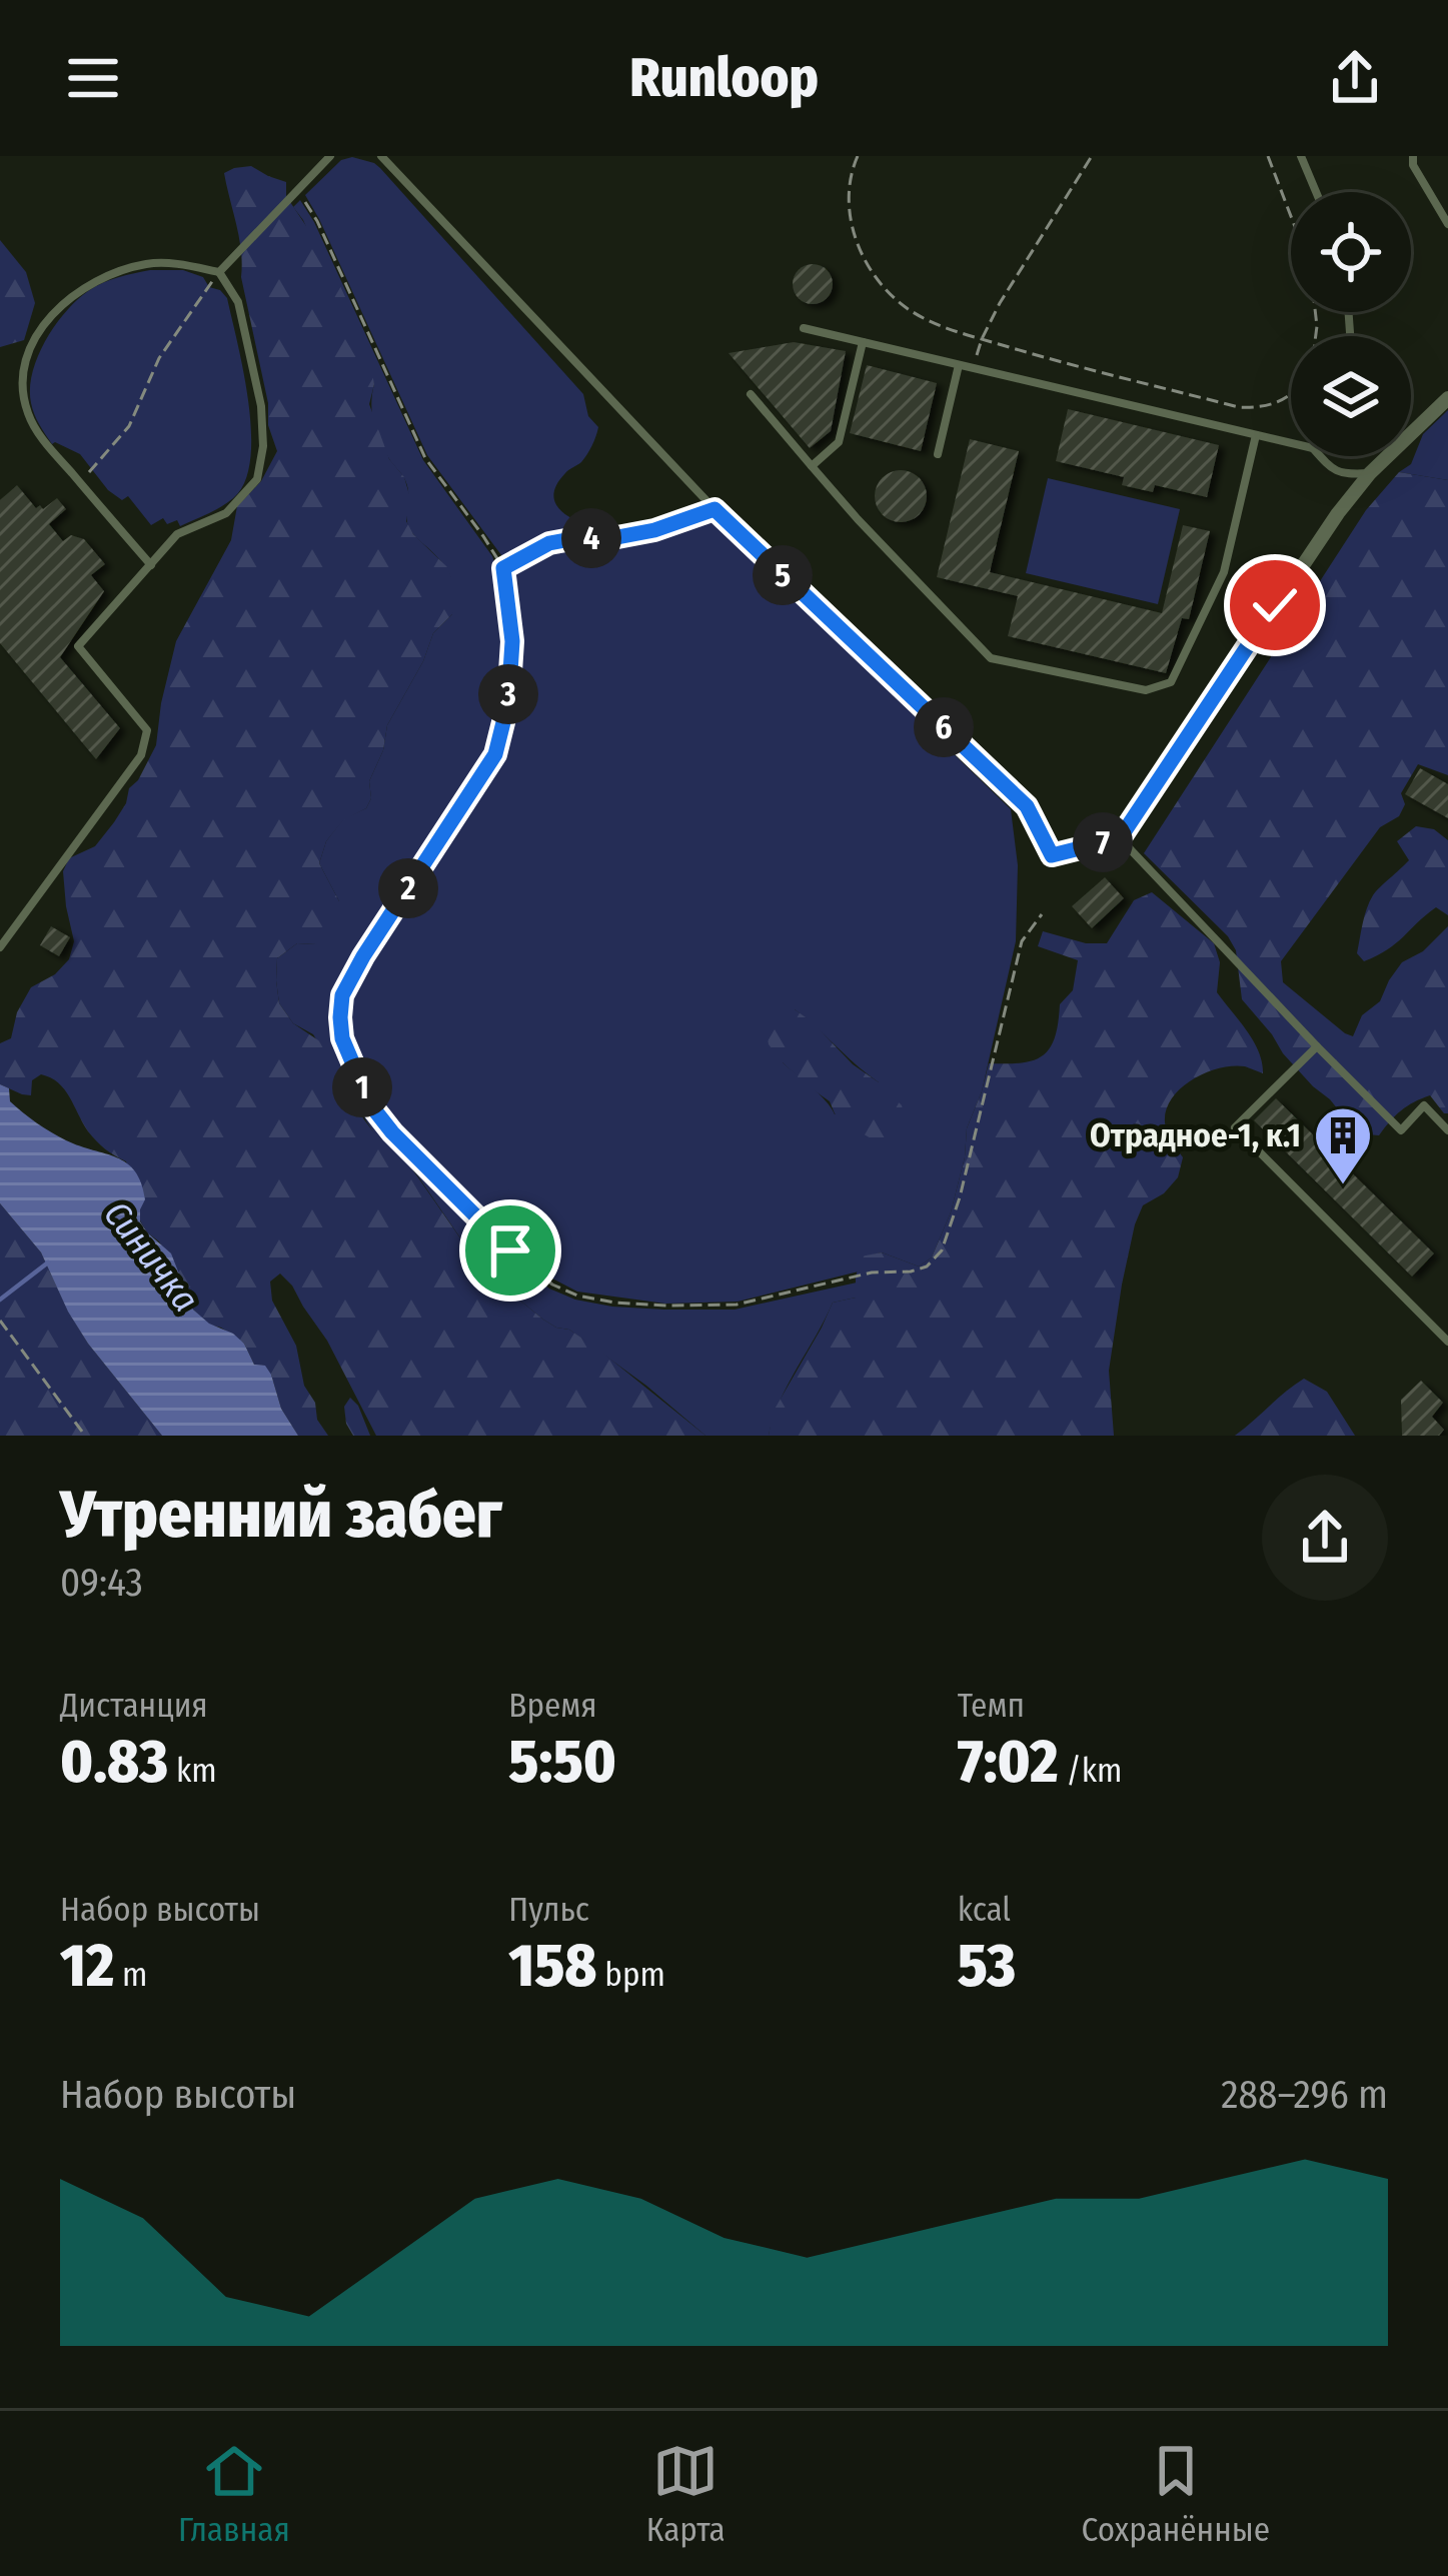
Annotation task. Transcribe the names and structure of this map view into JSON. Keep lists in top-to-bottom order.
{
  "water": ["Синичка"],
  "places": {
    "building": ["Отрадное-1, к.1"]
  },
  "page": {
    "header": "Runloop",
    "pins": [
      "4",
      "5",
      "3",
      "6",
      "7",
      "2",
      "1"
    ],
    "heading": ["Утренний забег", "09:43"],
    "stats": [
      ["Дистанция", "0.83 km"],
      ["Время", "5:50"],
      ["Темп", "7:02 /km"],
      ["Набор высоты", "12 m"],
      ["Пульс", "158 bpm"],
      ["kcal", "53"]
    ],
    "chart": ["Набор высоты", "288–296 m"],
    "tabs": ["Главная", "Карта", "Сохранённые"]
  }
}
